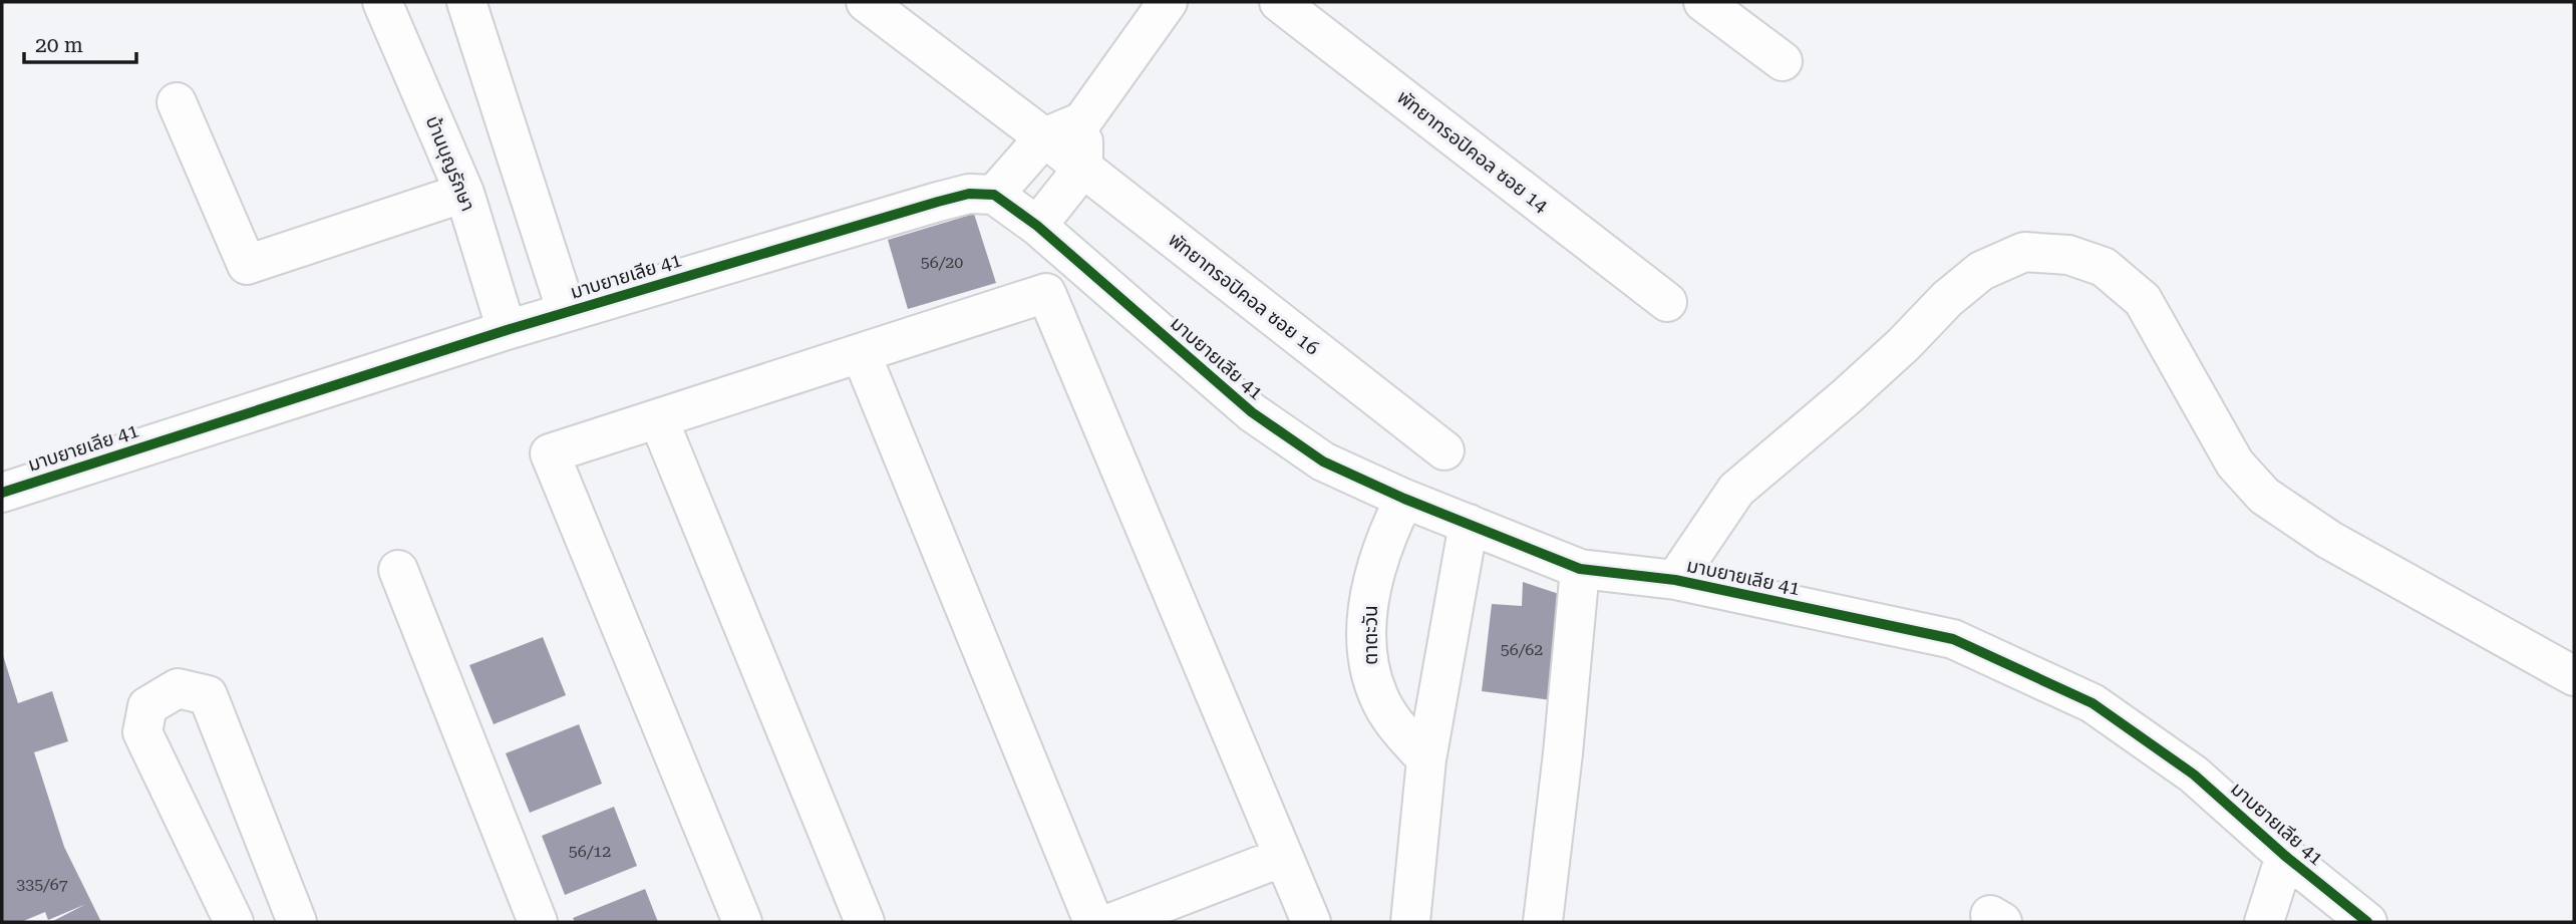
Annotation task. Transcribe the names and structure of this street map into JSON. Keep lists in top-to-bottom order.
{
  "streets": {
    "street": [
      "พัทยาทรอปิคอล ซอย 14",
      "บ้านบุญรักษา",
      "มาบยายเลีย 41",
      "พัทยาทรอปิคอล ซอย 16",
      "ตาตะวัน"
    ]
  },
  "crossings": [
    ["บ้านบุญรักษา", "มาบยายเลีย 41"],
    ["มาบยายเลีย 41", "ตาตะวัน"]
  ],
  "house_numbers": [
    "56/20",
    "56/62",
    "56/12",
    "335/67"
  ],
  "scale_bar": "20 m"
}
